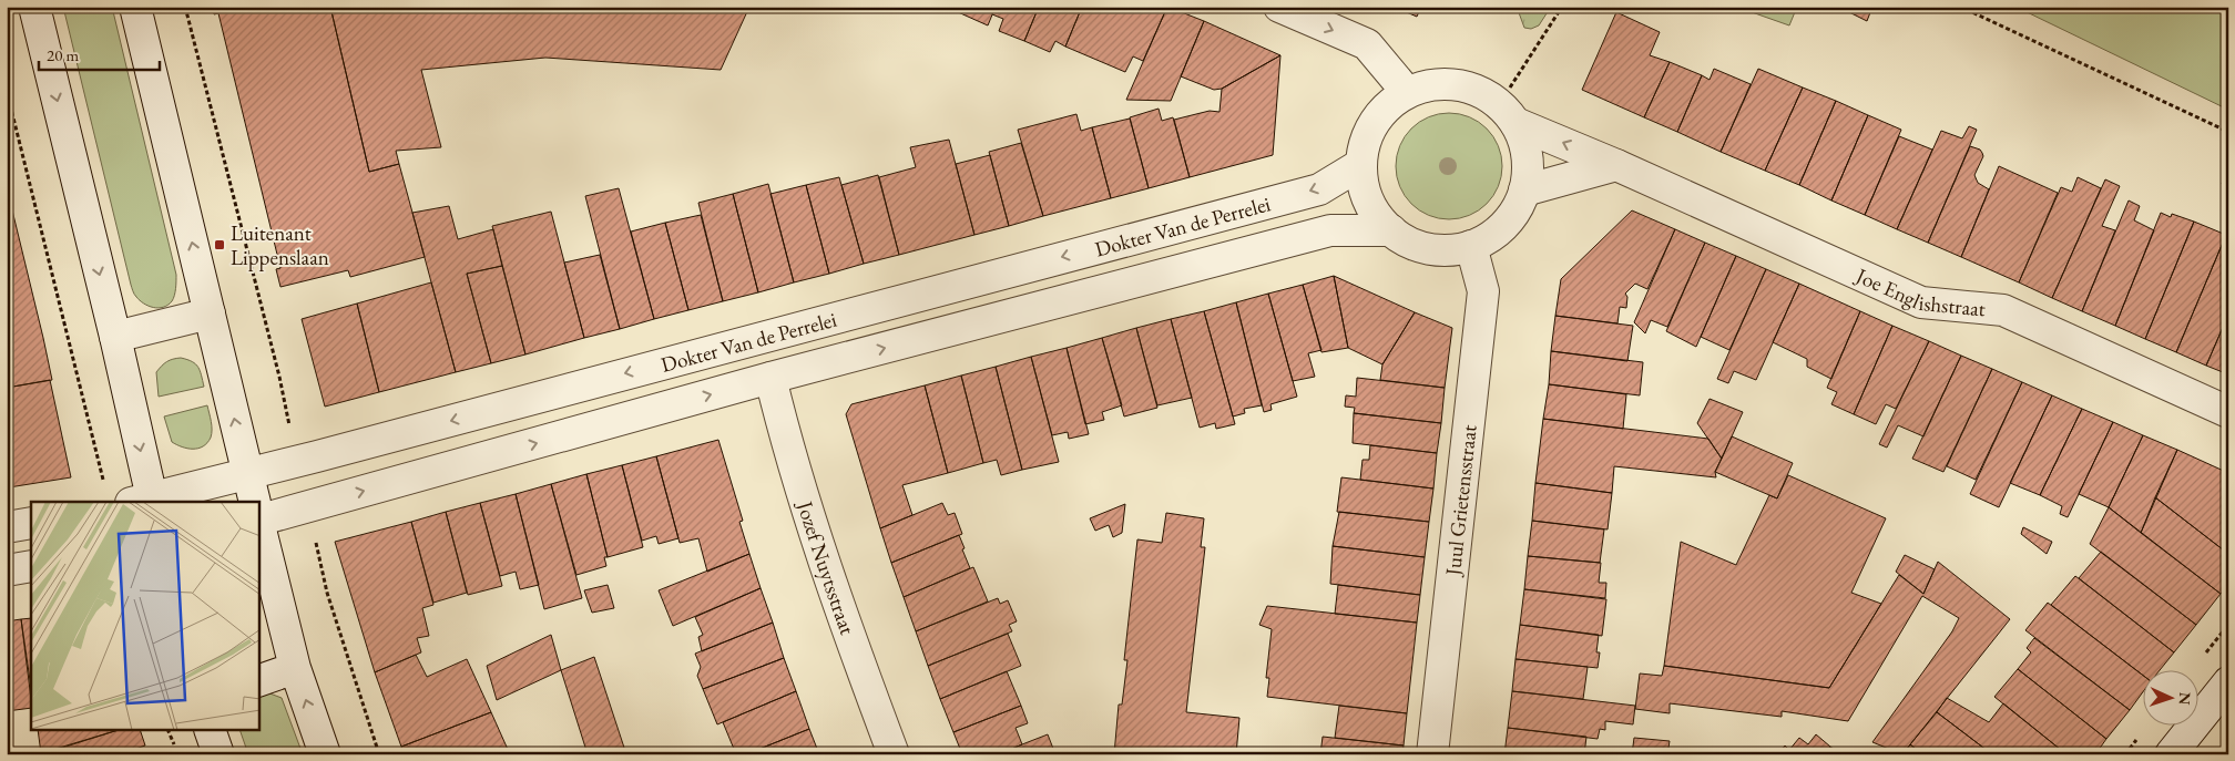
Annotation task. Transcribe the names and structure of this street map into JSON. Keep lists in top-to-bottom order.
{
  "streets": {
    "street": [
      "Dokter Van de Perrelei",
      "Joe Englishstraat",
      "Juul Grietensstraat",
      "Jozef Nuytsstraat"
    ]
  },
  "crossings": [
    ["Dokter Van de Perrelei", "Joe Englishstraat"],
    ["Dokter Van de Perrelei", "Juul Grietensstraat"],
    ["Dokter Van de Perrelei", "Jozef Nuytsstraat"],
    ["Joe Englishstraat", "Juul Grietensstraat"]
  ],
  "places": {
    "transit": ["Luitenant Lippenslaan"]
  },
  "scale_bar": "20 m",
  "north": "right"
}
